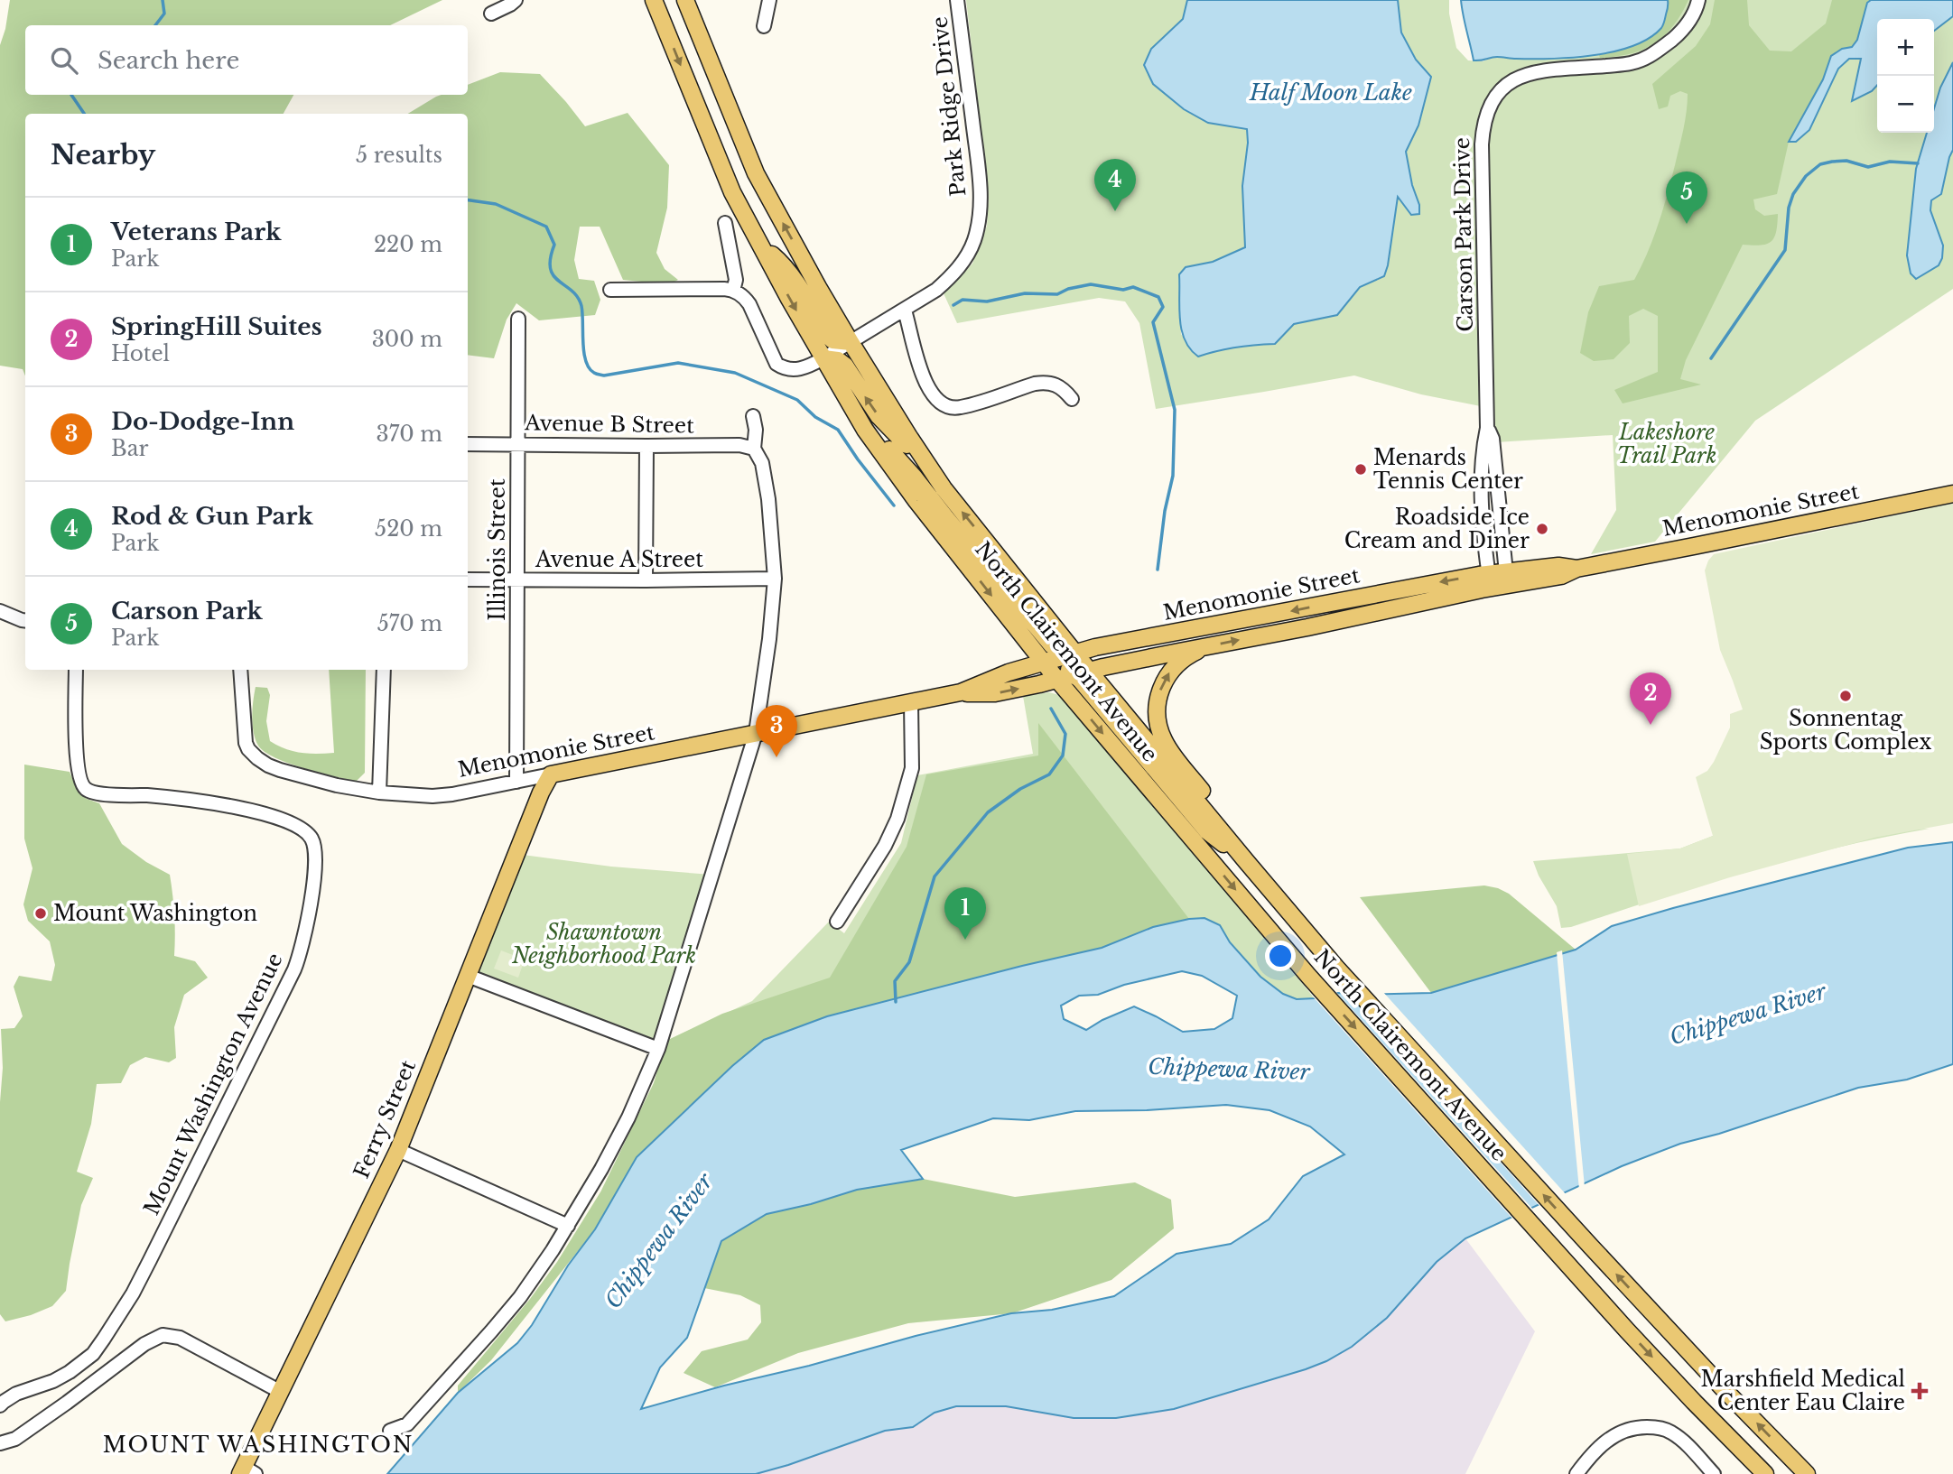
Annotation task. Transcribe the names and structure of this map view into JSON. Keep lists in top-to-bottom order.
{
  "streets": {
    "main road": ["Menomonie Street", "North Clairemont Avenue", "Ferry Street"],
    "street": [
      "Park Ridge Drive",
      "Carson Park Drive",
      "Avenue B Street",
      "Illinois Street",
      "Avenue A Street",
      "Mount Washington Avenue"
    ]
  },
  "crossings": [
    ["Park Ridge Drive", "North Clairemont Avenue"],
    ["Carson Park Drive", "Menomonie Street"],
    ["Avenue B Street", "Illinois Street"],
    ["Menomonie Street", "Illinois Street"],
    ["Menomonie Street", "North Clairemont Avenue"],
    ["Menomonie Street", "Ferry Street"],
    ["Illinois Street", "Avenue A Street"]
  ],
  "districts": ["MOUNT WASHINGTON"],
  "water": ["Half Moon Lake", "Chippewa River"],
  "parks": ["Lakeshore Trail Park", "Shawntown Neighborhood Park"],
  "places": {
    "other": [
      "Menards Tennis Center",
      "Roadside Ice Cream and Diner",
      "Sonnentag Sports Complex",
      "Mount Washington"
    ],
    "health": ["Marshfield Medical Center Eau Claire"]
  },
  "page": {
    "map_buttons": ["+", "−"],
    "search": "Search here",
    "heading": ["Nearby", "5 results"],
    "pins": [
      "4",
      "5",
      "2",
      "3",
      "1"
    ],
    "list": [
      {
        "mark": "1",
        "name": "Veterans Park",
        "note": "Park",
        "value": "220 m"
      },
      {
        "mark": "2",
        "name": "SpringHill Suites",
        "note": "Hotel",
        "value": "300 m"
      },
      {
        "mark": "3",
        "name": "Do-Dodge-Inn",
        "note": "Bar",
        "value": "370 m"
      },
      {
        "mark": "4",
        "name": "Rod & Gun Park",
        "note": "Park",
        "value": "520 m"
      },
      {
        "mark": "5",
        "name": "Carson Park",
        "note": "Park",
        "value": "570 m"
      }
    ]
  }
}
